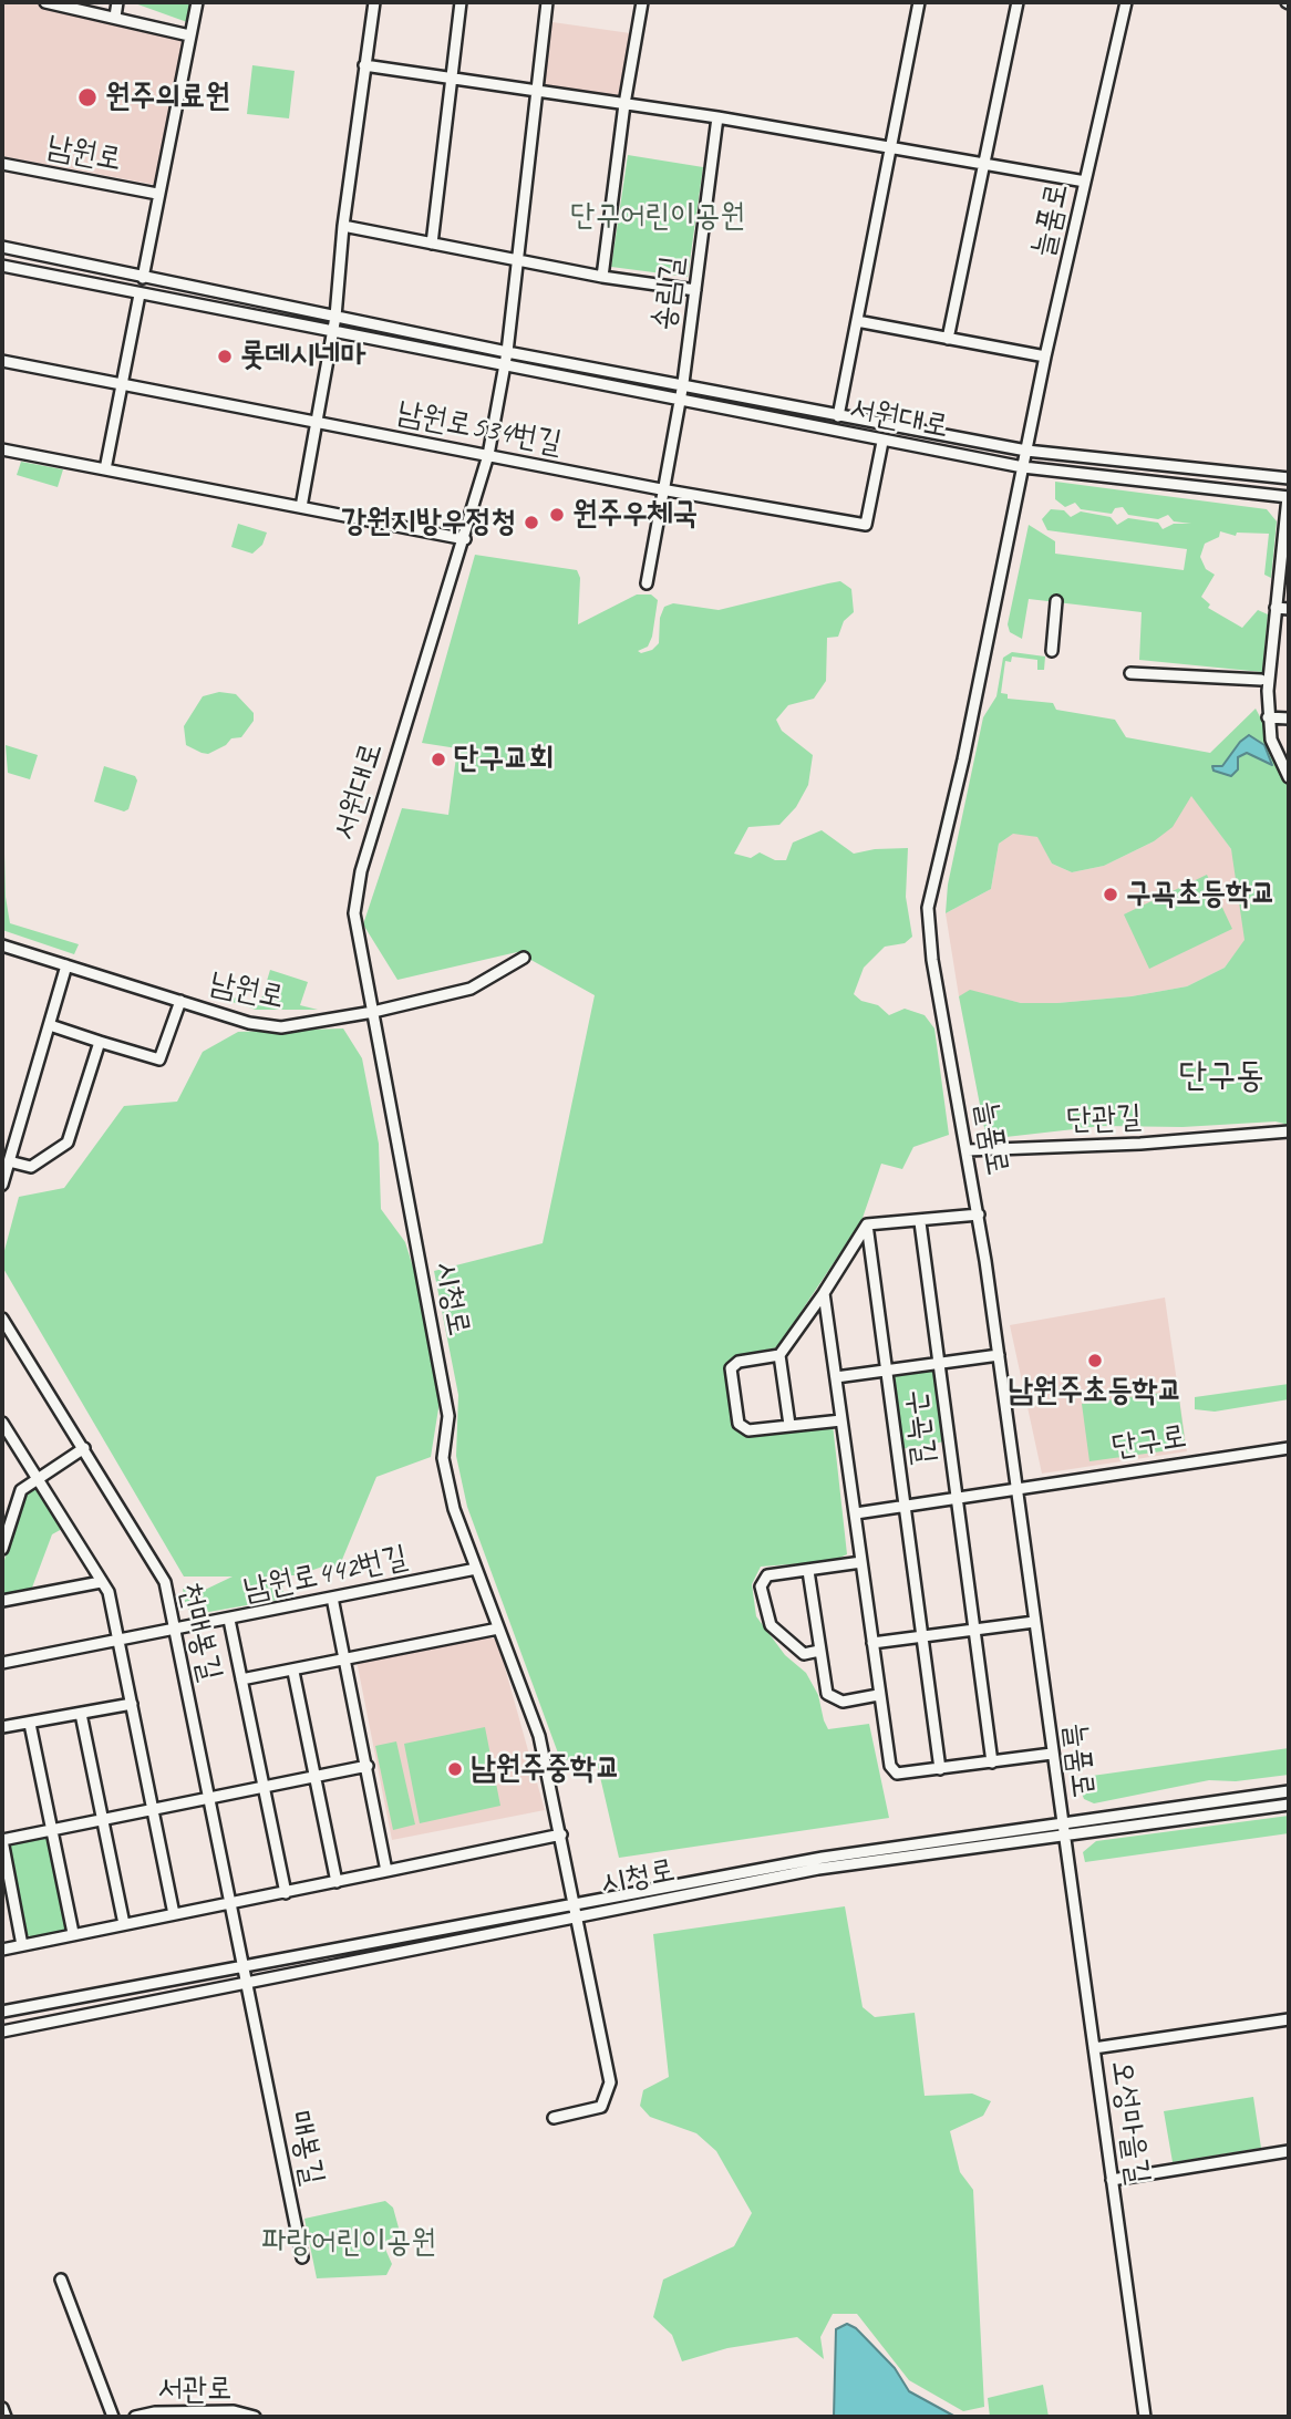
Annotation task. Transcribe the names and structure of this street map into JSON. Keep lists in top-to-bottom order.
{
  "streets": {
    "street": [
      "남원로",
      "늘품로",
      "송림길",
      "서원대로",
      "남원로534번길",
      "단관길",
      "시청로",
      "구곡길",
      "단구로",
      "남원로442번길",
      "천매봉길",
      "오성마을길",
      "매봉길",
      "서관로"
    ]
  },
  "crossings": [
    ["남원로", "서원대로"],
    ["남원로", "시청로"],
    ["늘품로", "서원대로"],
    ["늘품로", "단관길"],
    ["늘품로", "시청로"],
    ["늘품로", "단구로"],
    ["늘품로", "오성마을길"],
    ["송림길", "서원대로"],
    ["송림길", "남원로534번길"],
    ["서원대로", "남원로534번길"],
    ["서원대로", "시청로"],
    ["시청로", "남원로442번길"],
    ["시청로", "천매봉길"],
    ["시청로", "오성마을길"],
    ["시청로", "매봉길"],
    ["구곡길", "단구로"],
    ["남원로442번길", "천매봉길"],
    ["천매봉길", "매봉길"]
  ],
  "districts": ["단구동"],
  "parks": ["단구어린이공원", "파랑어린이공원"],
  "places": [
    "원주의료원",
    "롯데시네마",
    "원주우체국",
    "강원지방우정청",
    "단구교회",
    "구곡초등학교",
    "남원주초등학교",
    "남원주중학교"
  ]
}
